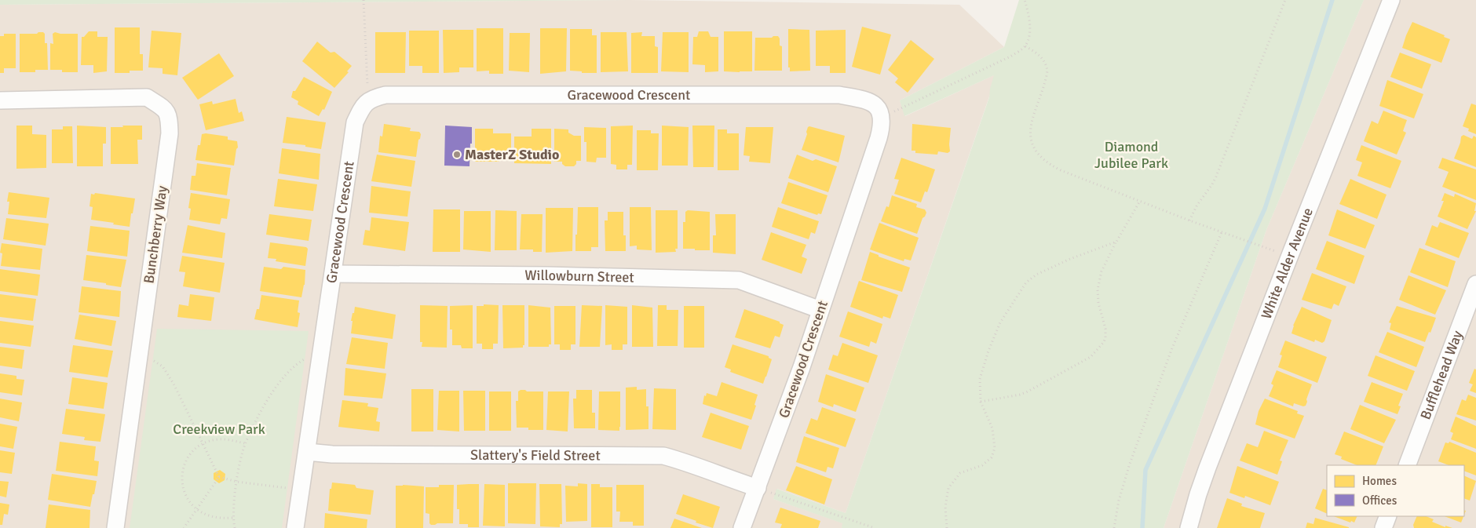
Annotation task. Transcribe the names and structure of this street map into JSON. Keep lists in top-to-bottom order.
{
  "streets": {
    "street": [
      "Gracewood Crescent",
      "Bunchberry Way",
      "White Alder Avenue",
      "Willowburn Street",
      "Bufflehead Way",
      "Slattery's Field Street"
    ]
  },
  "crossings": [
    ["Gracewood Crescent", "Willowburn Street"],
    ["Gracewood Crescent", "Slattery's Field Street"]
  ],
  "parks": ["Diamond Jubilee Park", "Creekview Park"],
  "places": ["MasterZ Studio"],
  "legend": ["Homes", "Offices"]
}
